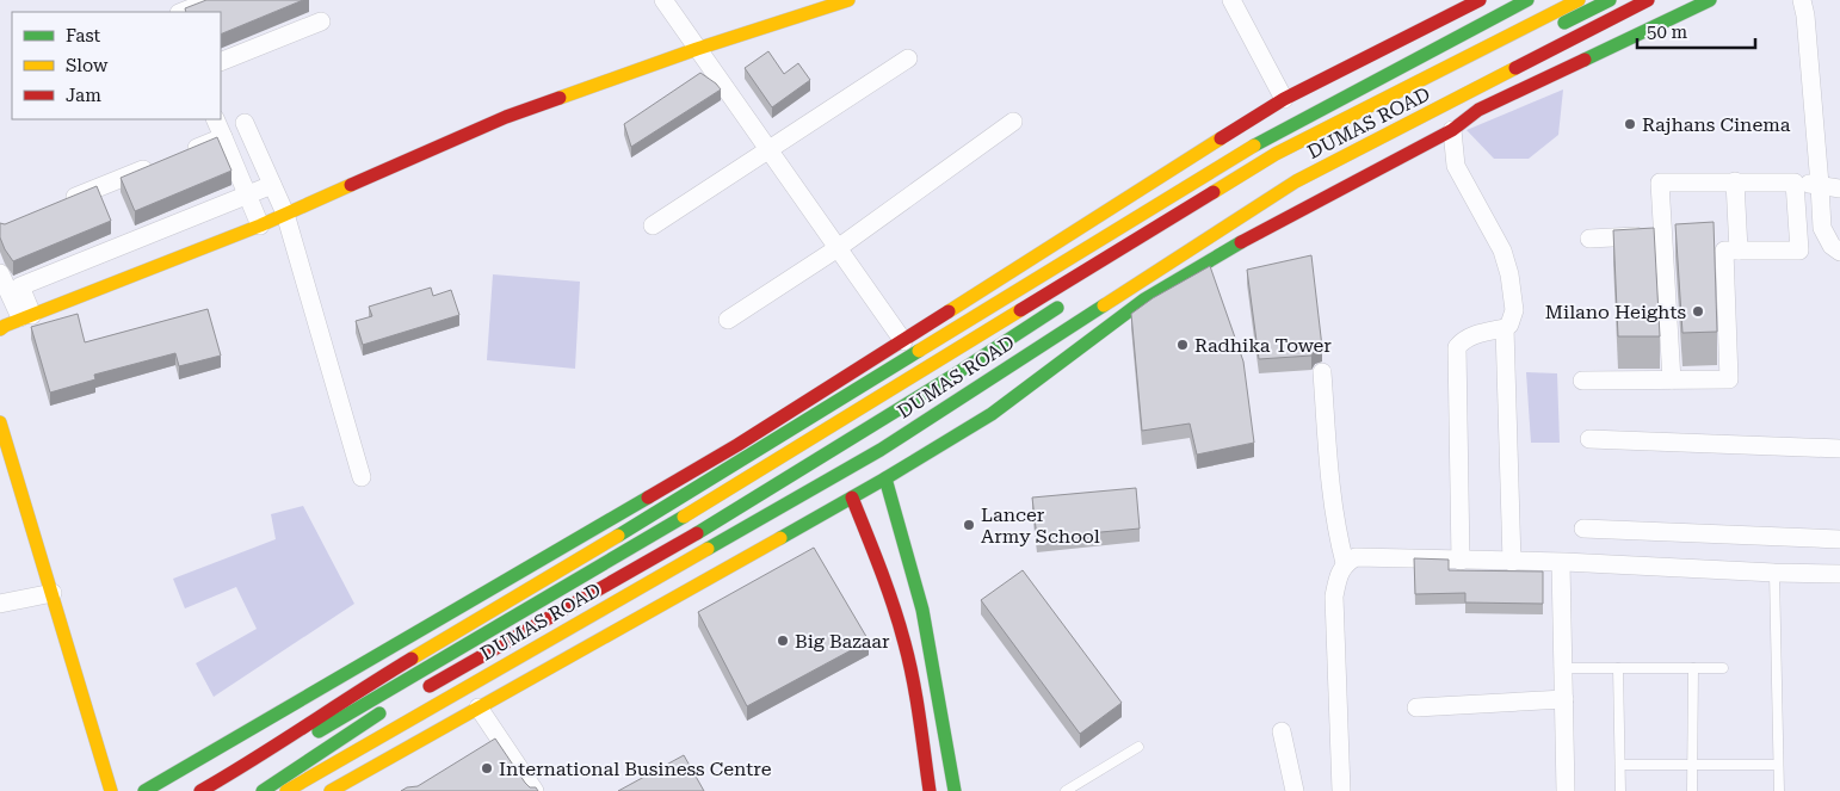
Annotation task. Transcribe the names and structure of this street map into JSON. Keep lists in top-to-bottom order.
{
  "streets": {
    "main road": ["DUMAS ROAD"]
  },
  "places": [
    "Rajhans Cinema",
    "Milano Heights",
    "Radhika Tower",
    "Lancer Army School",
    "Big Bazaar",
    "International Business Centre"
  ],
  "legend": ["Fast", "Slow", "Jam"],
  "scale_bar": "50 m"
}
